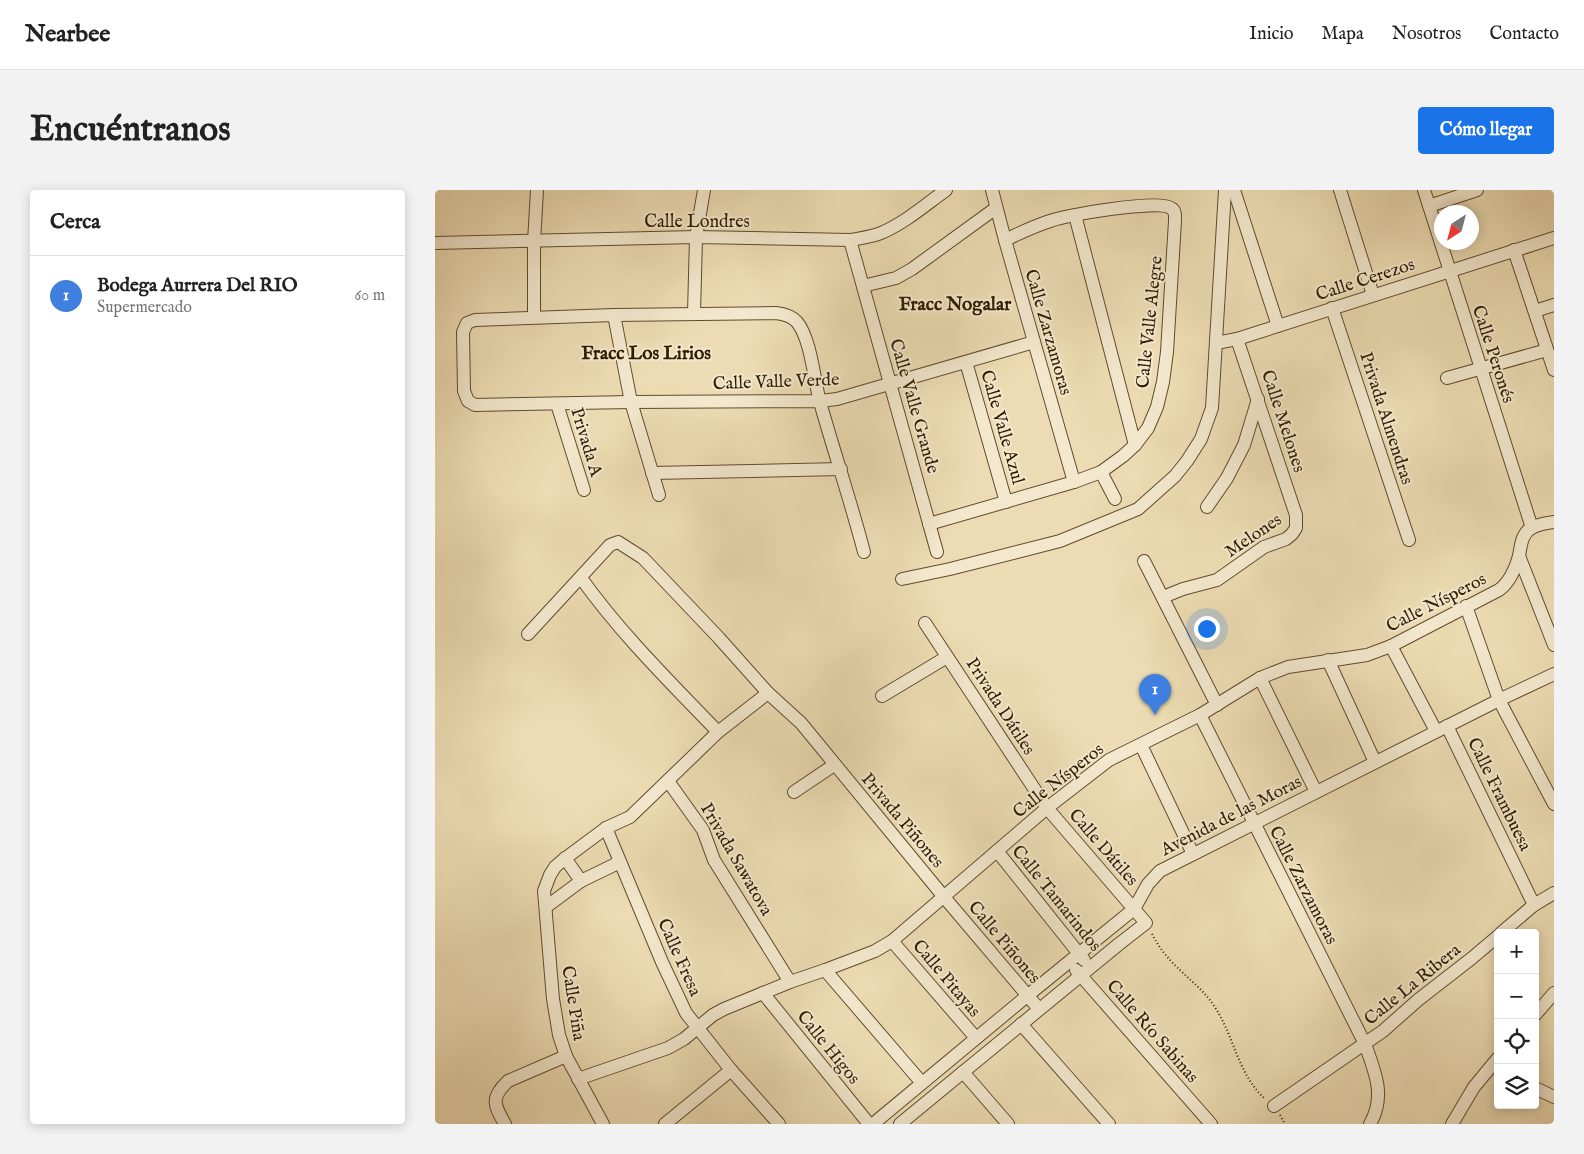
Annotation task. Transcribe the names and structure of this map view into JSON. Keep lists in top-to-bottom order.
{
  "streets": {
    "street": [
      "Calle Londres",
      "Calle Cerezos",
      "Calle Valle Alegre",
      "Calle Zarzamoras",
      "Calle Peronés",
      "Calle Valle Verde",
      "Calle Valle Grande",
      "Privada Almendras",
      "Calle Melones",
      "Calle Valle Azul",
      "Privada A",
      "Melones",
      "Calle Nísperos",
      "Privada Dátiles",
      "Calle Frambuesa",
      "Avenida de las Moras",
      "Privada Piñones",
      "Calle Dátiles",
      "Privada Sawatova",
      "Calle Tamarindos",
      "Calle Piñones",
      "Calle Fresa",
      "Calle Pitayas",
      "Calle La Ribera",
      "Calle Piña",
      "Calle Río Sabinas",
      "Calle Higos"
    ]
  },
  "crossings": [
    ["Calle Londres", "Calle Valle Grande"],
    ["Calle Cerezos", "Calle Peronés"],
    ["Calle Cerezos", "Privada Almendras"],
    ["Calle Cerezos", "Calle Melones"],
    ["Calle Valle Alegre", "Calle Zarzamoras"],
    ["Calle Valle Alegre", "Calle Valle Grande"],
    ["Calle Valle Alegre", "Calle Valle Azul"],
    ["Calle Zarzamoras", "Calle Valle Verde"],
    ["Calle Zarzamoras", "Calle Nísperos"],
    ["Calle Zarzamoras", "Avenida de las Moras"],
    ["Calle Zarzamoras", "Calle La Ribera"],
    ["Calle Peronés", "Calle Nísperos"],
    ["Calle Valle Verde", "Calle Valle Grande"],
    ["Calle Valle Verde", "Calle Valle Azul"],
    ["Calle Valle Verde", "Privada A"],
    ["Calle Melones", "Melones"],
    ["Calle Nísperos", "Privada Dátiles"],
    ["Calle Nísperos", "Calle Frambuesa"],
    ["Calle Nísperos", "Privada Piñones"],
    ["Calle Nísperos", "Calle Dátiles"],
    ["Calle Nísperos", "Privada Sawatova"],
    ["Calle Nísperos", "Calle Tamarindos"],
    ["Calle Nísperos", "Calle Piñones"],
    ["Calle Nísperos", "Calle Fresa"],
    ["Calle Nísperos", "Calle Pitayas"],
    ["Calle Nísperos", "Calle Piña"],
    ["Calle Nísperos", "Calle Higos"],
    ["Privada Dátiles", "Calle Dátiles"],
    ["Calle Frambuesa", "Avenida de las Moras"],
    ["Avenida de las Moras", "Calle Dátiles"],
    ["Avenida de las Moras", "Calle Tamarindos"],
    ["Avenida de las Moras", "Calle Piñones"],
    ["Avenida de las Moras", "Calle Pitayas"],
    ["Avenida de las Moras", "Calle Río Sabinas"],
    ["Privada Piñones", "Calle Piñones"],
    ["Privada Piñones", "Calle Piña"],
    ["Privada Sawatova", "Calle Piña"],
    ["Calle Tamarindos", "Calle Río Sabinas"],
    ["Calle Fresa", "Calle Piña"]
  ],
  "districts": ["Fracc Nogalar", "Fracc Los Lirios"],
  "north": "bottom left",
  "page": {
    "header": "Nearbee",
    "nav": [
      "Inicio",
      "Mapa",
      "Nosotros",
      "Contacto"
    ],
    "buttons": "Cómo llegar",
    "title": "Encuéntranos",
    "heading": "Cerca",
    "list": [
      {
        "mark": "1",
        "name": "Bodega Aurrera Del RIO",
        "note": "Supermercado",
        "value": "60 m"
      }
    ],
    "pins": "1",
    "map_buttons": ["+", "−"]
  }
}
